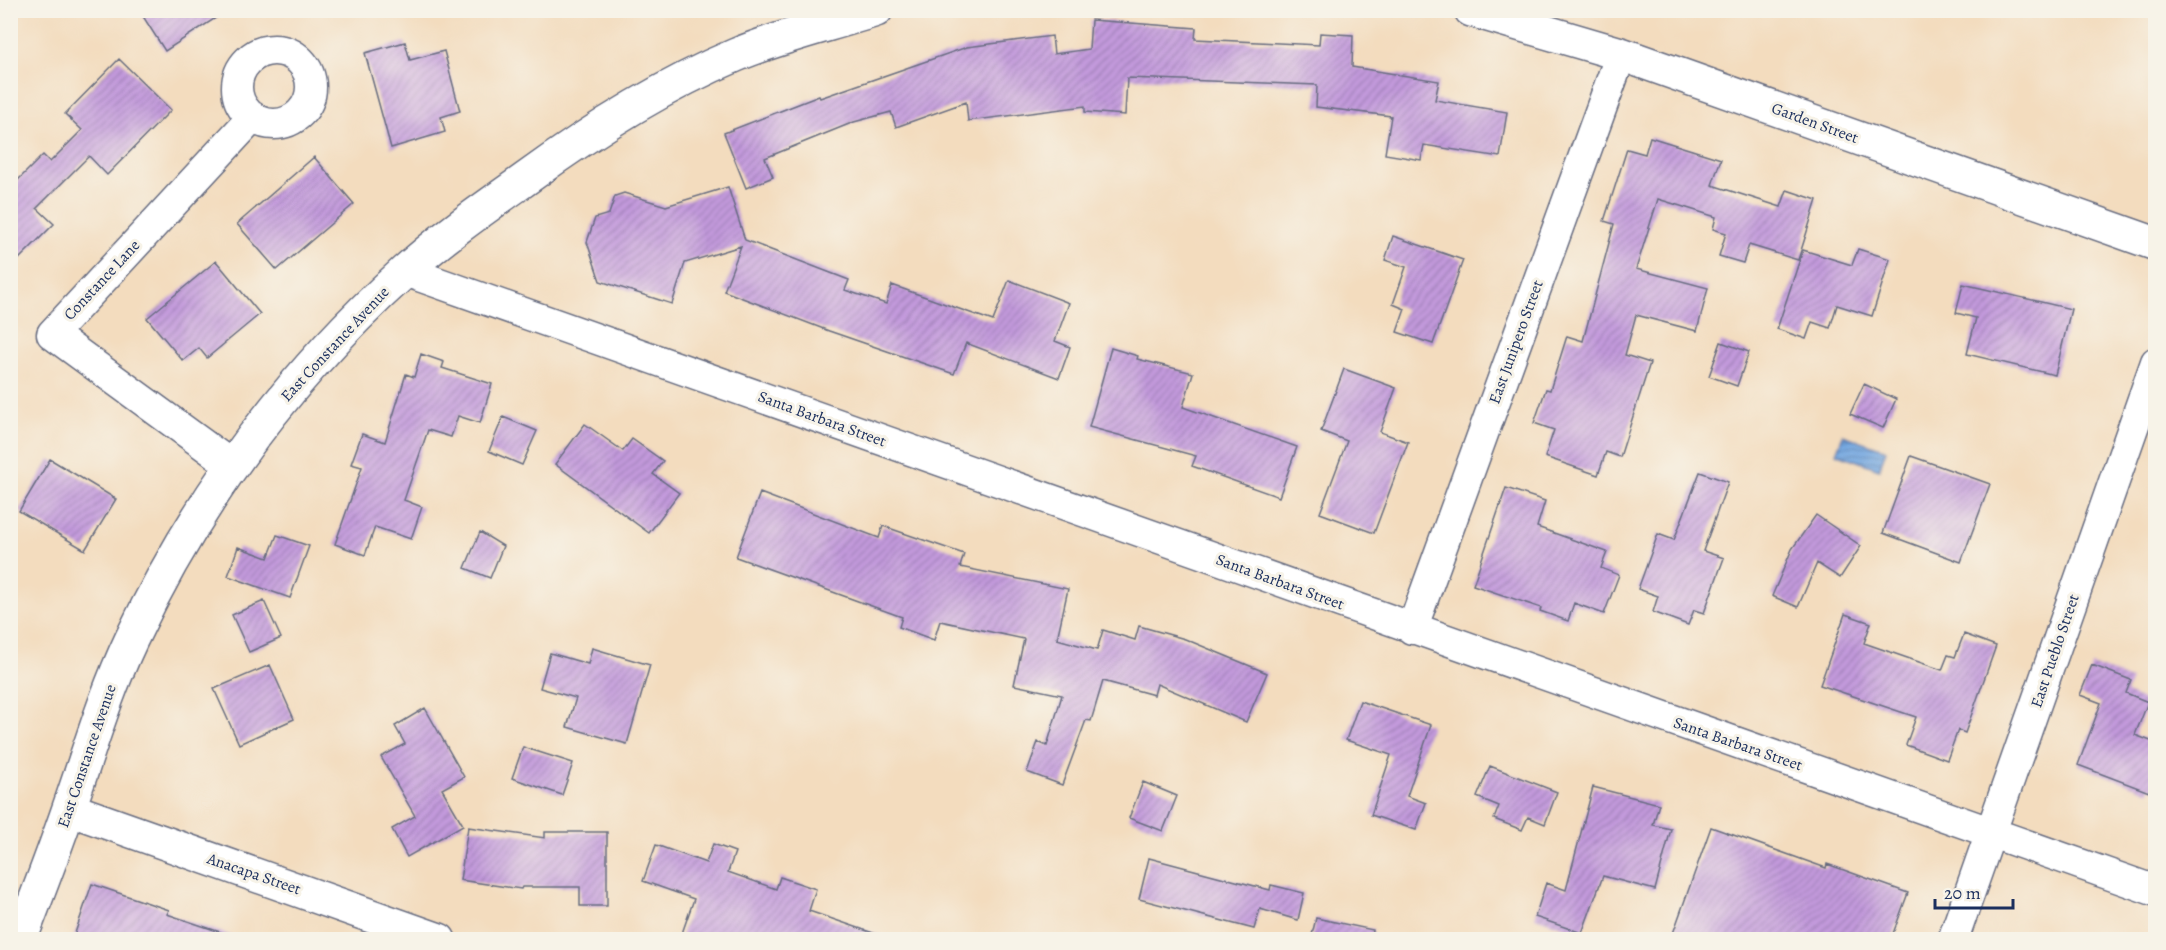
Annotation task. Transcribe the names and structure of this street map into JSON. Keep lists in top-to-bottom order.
{
  "streets": {
    "street": [
      "Garden Street",
      "Constance Lane",
      "East Junipero Street",
      "East Constance Avenue",
      "Santa Barbara Street",
      "East Pueblo Street",
      "Anacapa Street"
    ]
  },
  "crossings": [
    ["Garden Street", "East Junipero Street"],
    ["Constance Lane", "East Constance Avenue"],
    ["East Junipero Street", "Santa Barbara Street"],
    ["East Constance Avenue", "Santa Barbara Street"],
    ["East Constance Avenue", "Anacapa Street"],
    ["Santa Barbara Street", "East Pueblo Street"]
  ],
  "scale_bar": "20 m"
}
